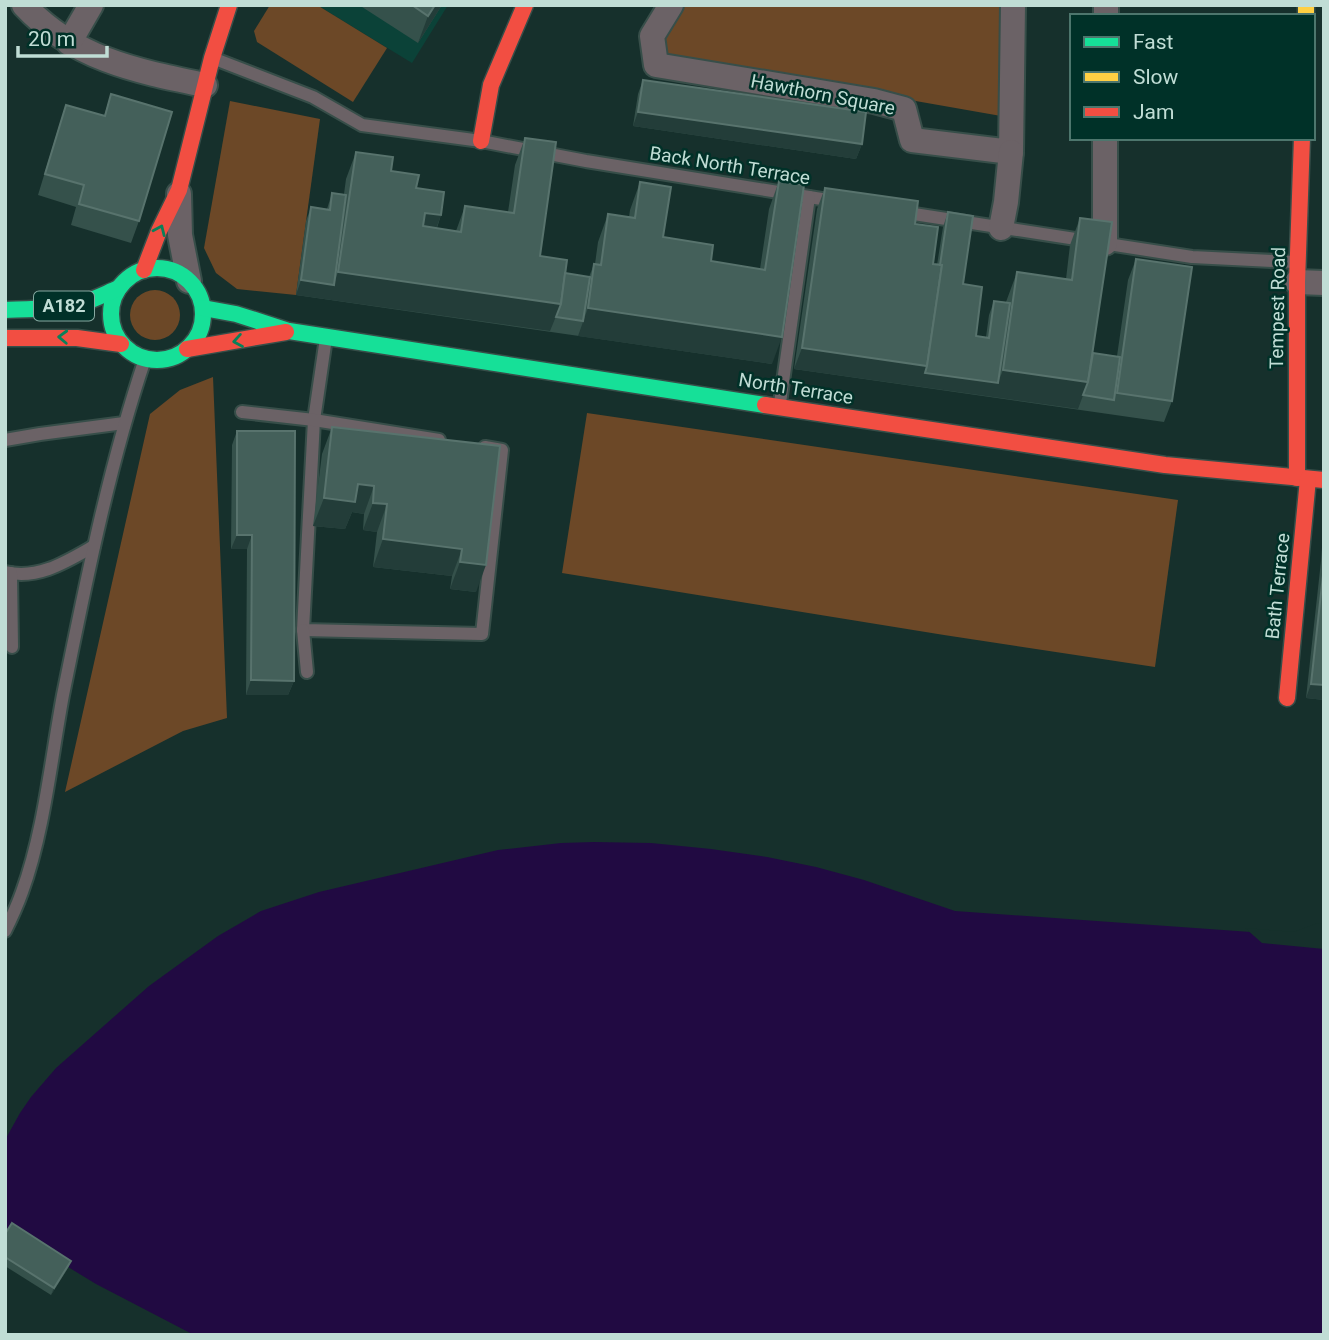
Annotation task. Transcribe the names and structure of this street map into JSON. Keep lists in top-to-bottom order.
{
  "streets": {
    "main road": [
      "A182",
      "Tempest Road",
      "North Terrace",
      "Bath Terrace"
    ],
    "street": ["Hawthorn Square"],
    "lane": ["Back North Terrace"]
  },
  "crossings": [
    ["A182", "North Terrace"],
    ["Tempest Road", "North Terrace"],
    ["Tempest Road", "Bath Terrace"],
    ["North Terrace", "Bath Terrace"]
  ],
  "legend": ["Fast", "Slow", "Jam"],
  "scale_bar": "20 m"
}
